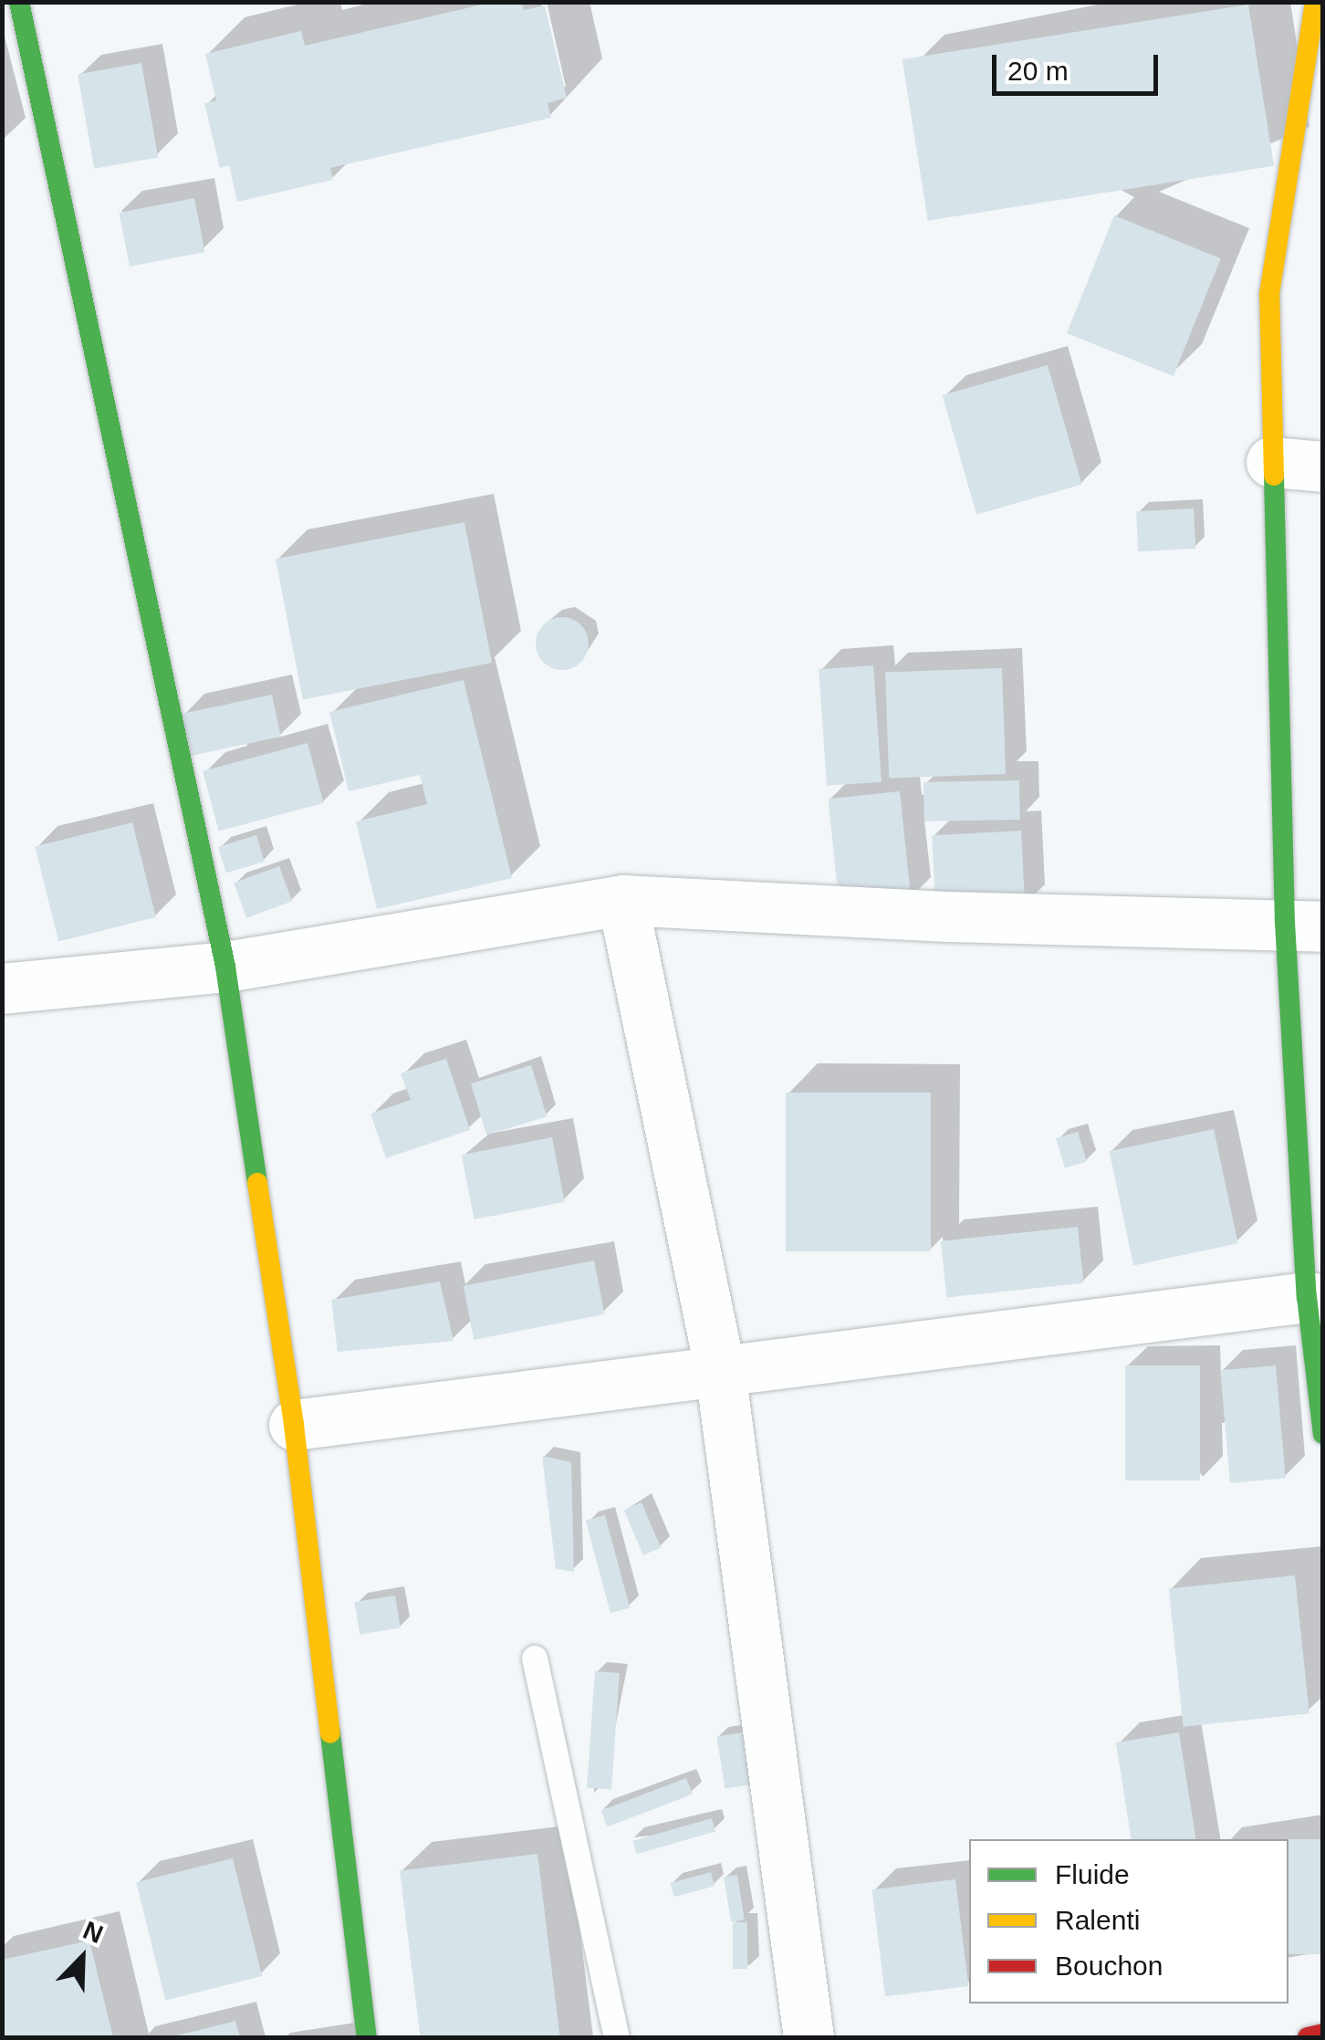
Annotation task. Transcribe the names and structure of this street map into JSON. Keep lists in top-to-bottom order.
{
  "legend": ["Fluide", "Ralenti", "Bouchon"],
  "scale_bar": "20 m",
  "north": "top right"
}
